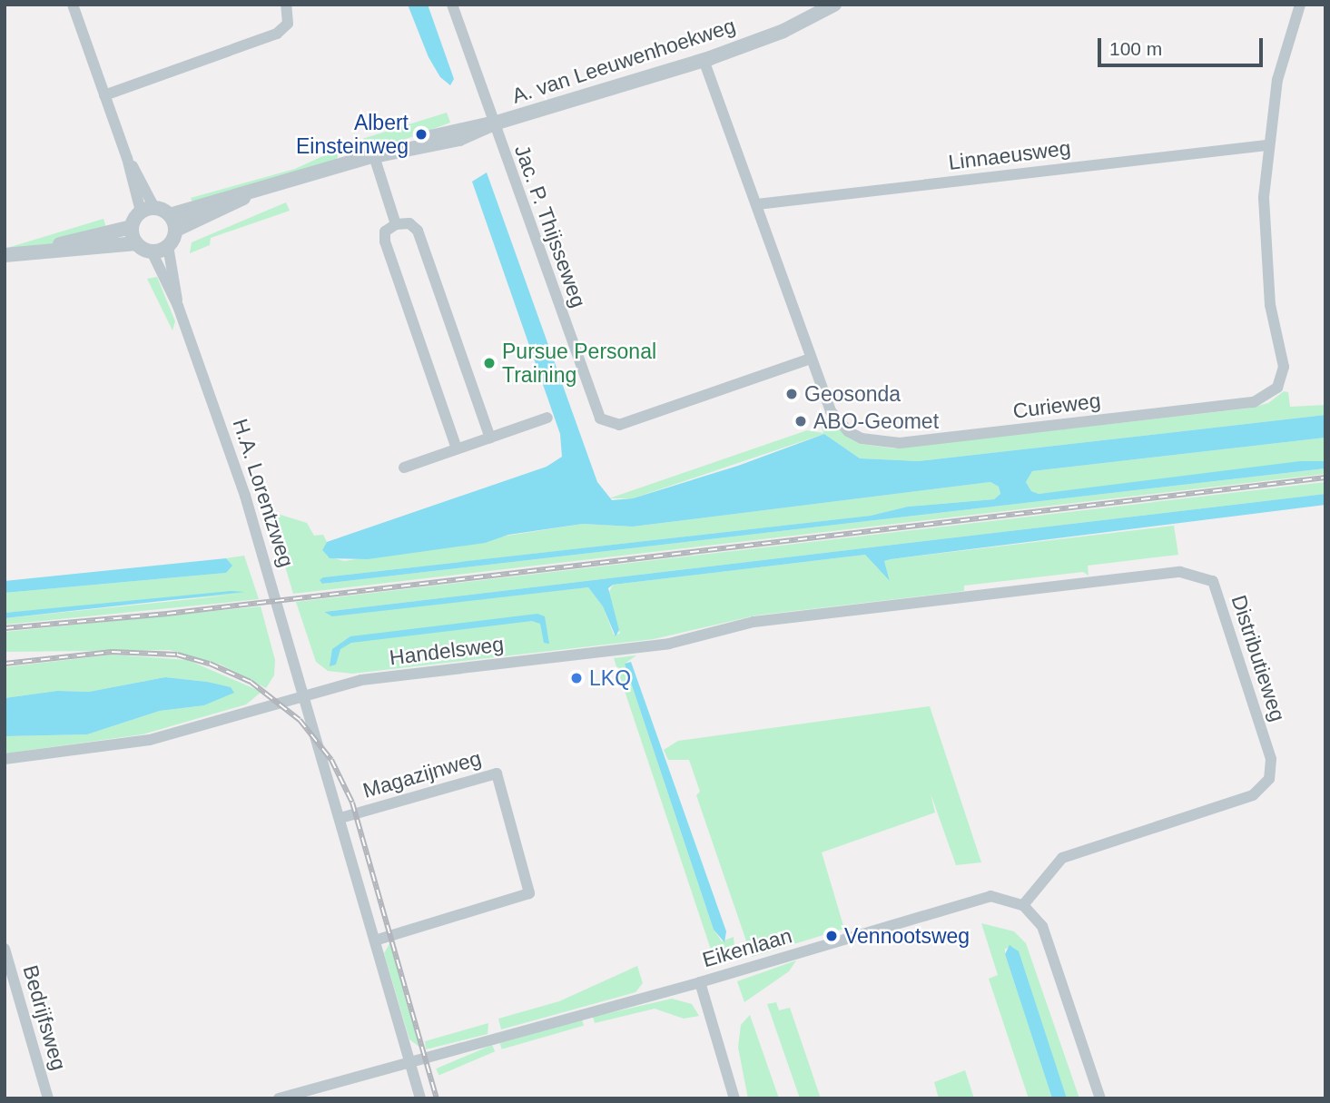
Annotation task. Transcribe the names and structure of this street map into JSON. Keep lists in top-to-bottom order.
{
  "streets": {
    "street": [
      "A. van Leeuwenhoekweg",
      "Linnaeusweg",
      "Jac. P. Thijsseweg",
      "Curieweg",
      "H.A. Lorentzweg",
      "Handelsweg",
      "Distributieweg",
      "Magazijnweg",
      "Eikenlaan",
      "Bedrijfsweg"
    ]
  },
  "crossings": [
    ["A. van Leeuwenhoekweg", "Jac. P. Thijsseweg"],
    ["A. van Leeuwenhoekweg", "Curieweg"],
    ["A. van Leeuwenhoekweg", "H.A. Lorentzweg"],
    ["Linnaeusweg", "Curieweg"],
    ["Jac. P. Thijsseweg", "Curieweg"],
    ["H.A. Lorentzweg", "Handelsweg"],
    ["H.A. Lorentzweg", "Magazijnweg"],
    ["Handelsweg", "Distributieweg"],
    ["Handelsweg", "Magazijnweg"],
    ["Distributieweg", "Eikenlaan"],
    ["Magazijnweg", "Eikenlaan"]
  ],
  "places": [
    "Albert Einsteinweg",
    "Pursue Personal Training",
    "Geosonda",
    "ABO-Geomet",
    "LKQ",
    "Vennootsweg"
  ],
  "scale_bar": "100 m"
}
